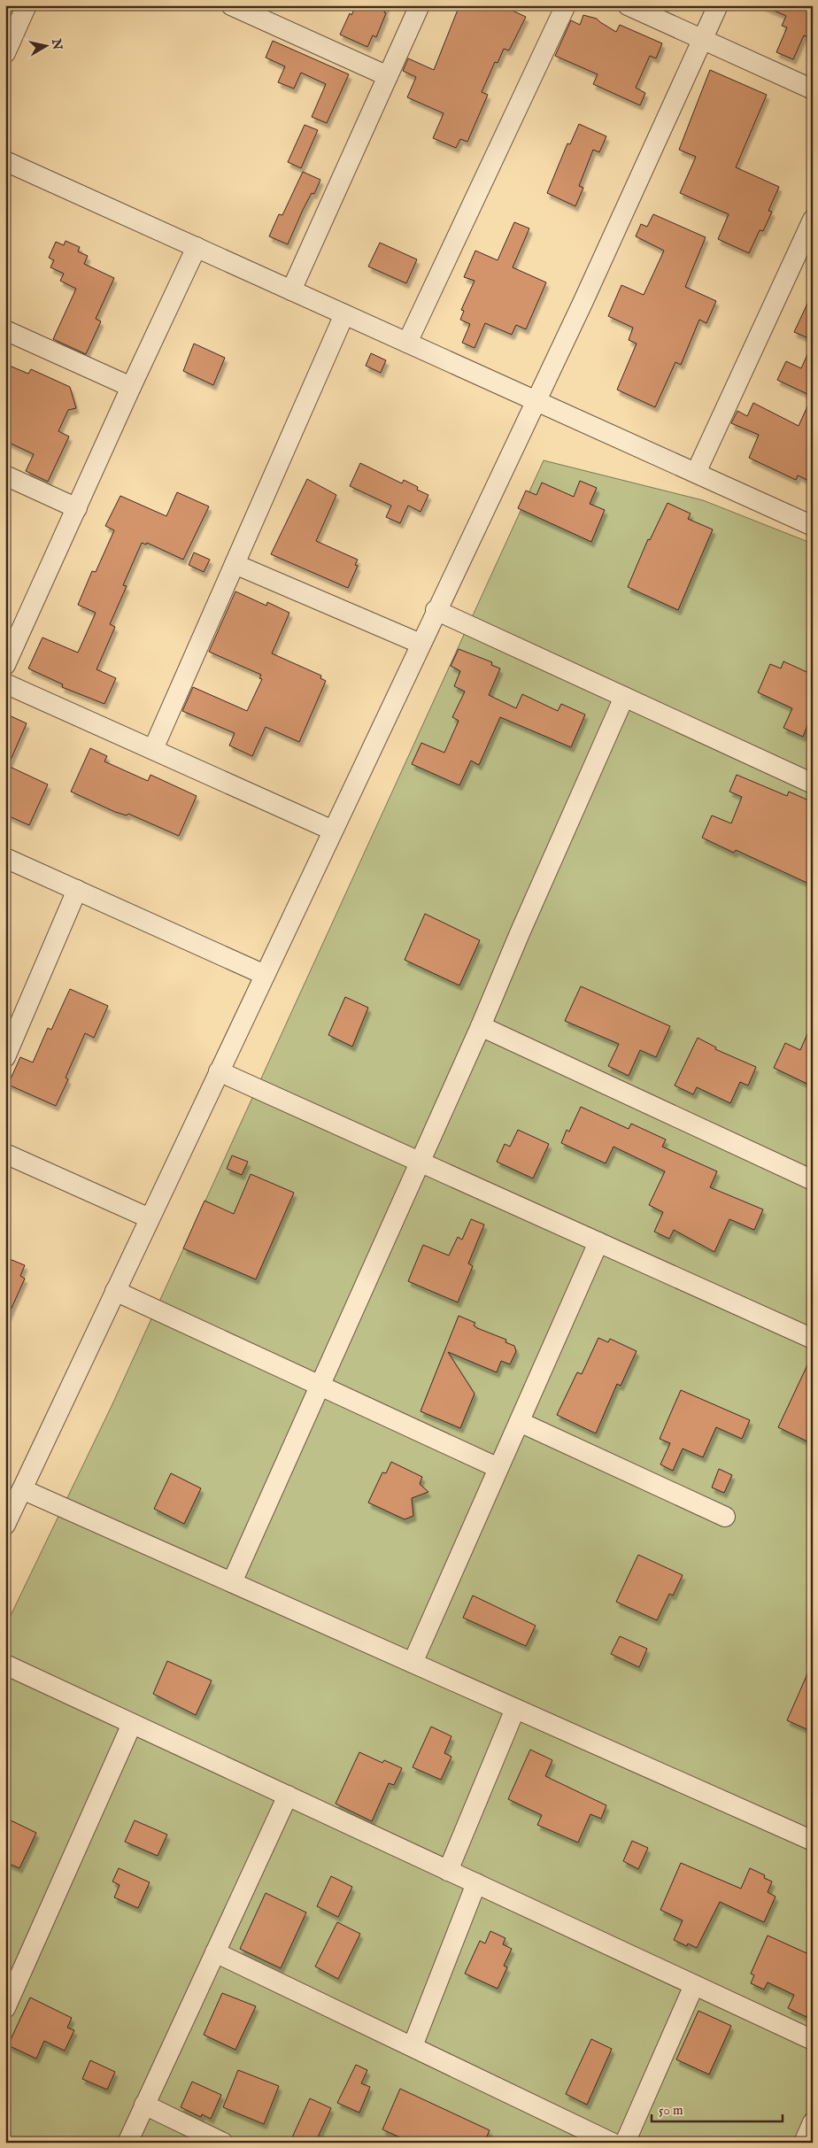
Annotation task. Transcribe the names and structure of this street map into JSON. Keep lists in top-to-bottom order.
{
  "scale_bar": "50 m",
  "north": "right"
}
